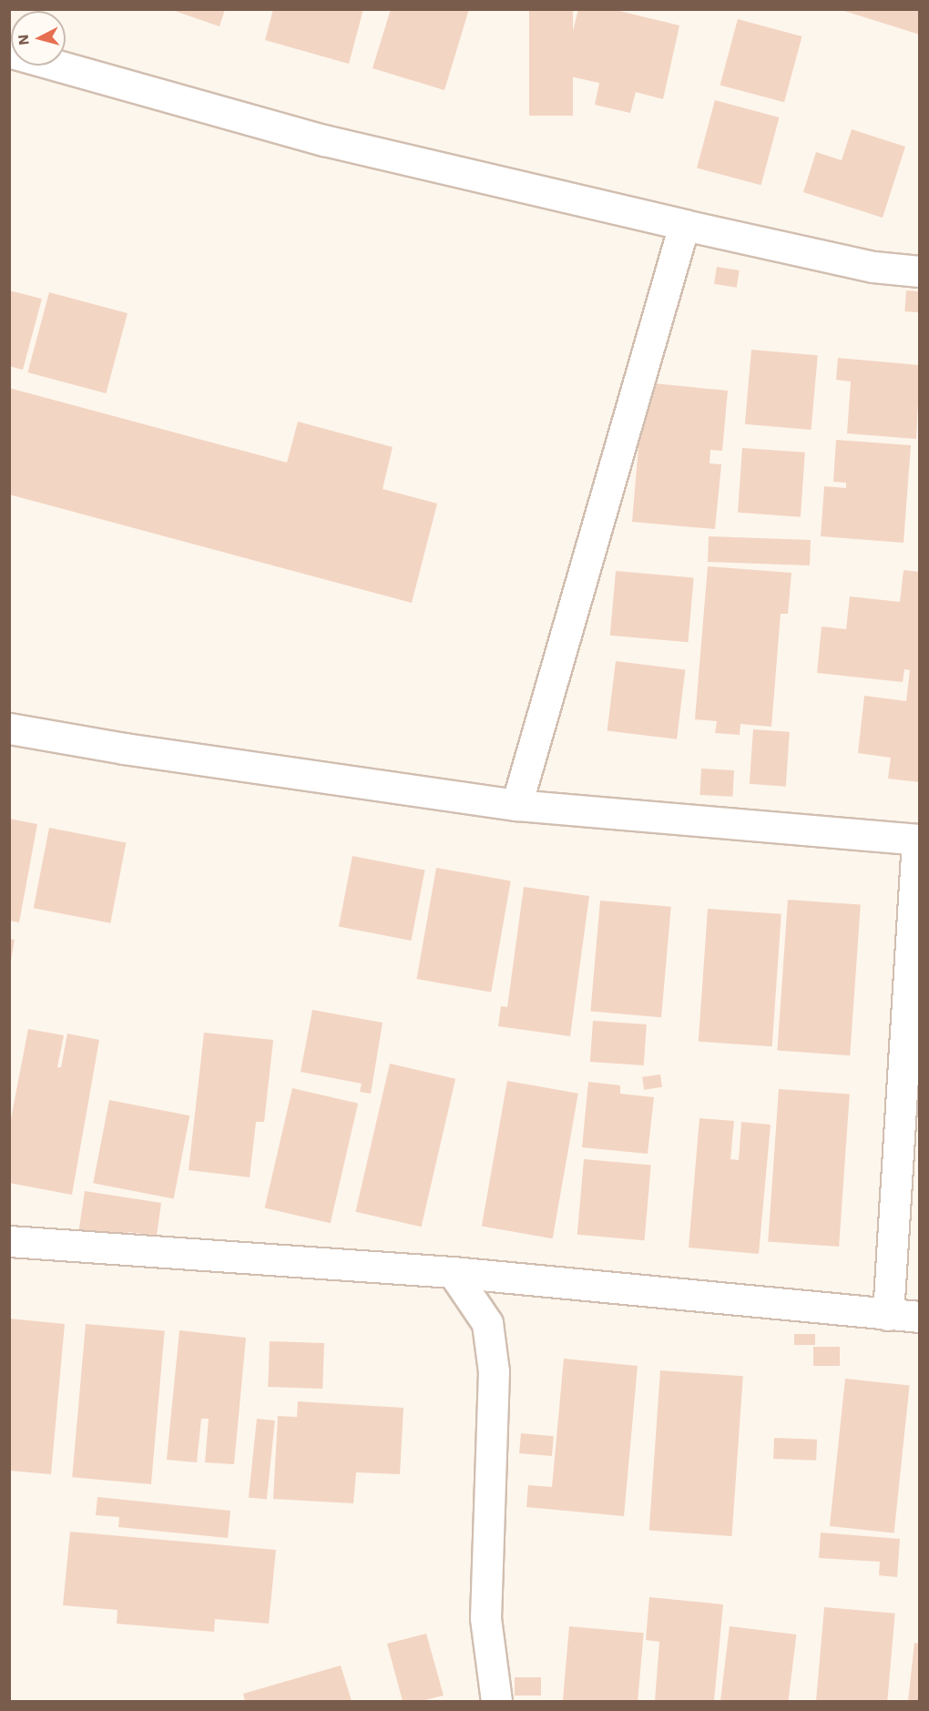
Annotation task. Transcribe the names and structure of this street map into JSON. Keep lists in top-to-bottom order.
{
  "north": "left"
}
